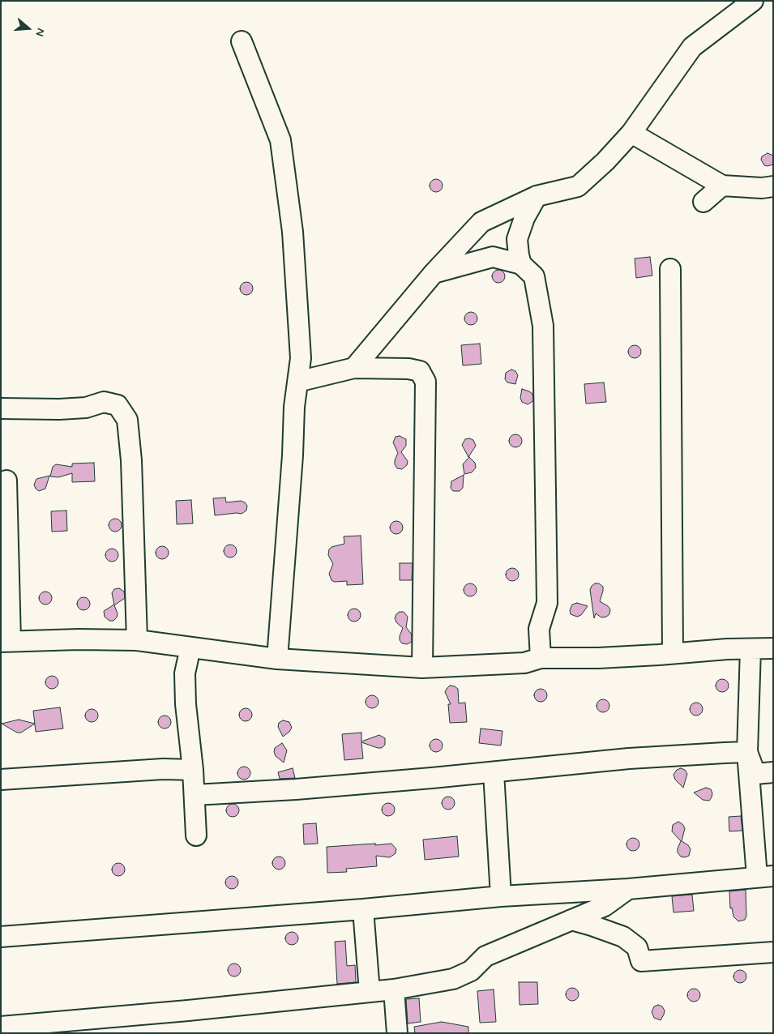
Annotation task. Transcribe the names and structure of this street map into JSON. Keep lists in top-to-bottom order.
{
  "north": "right"
}
